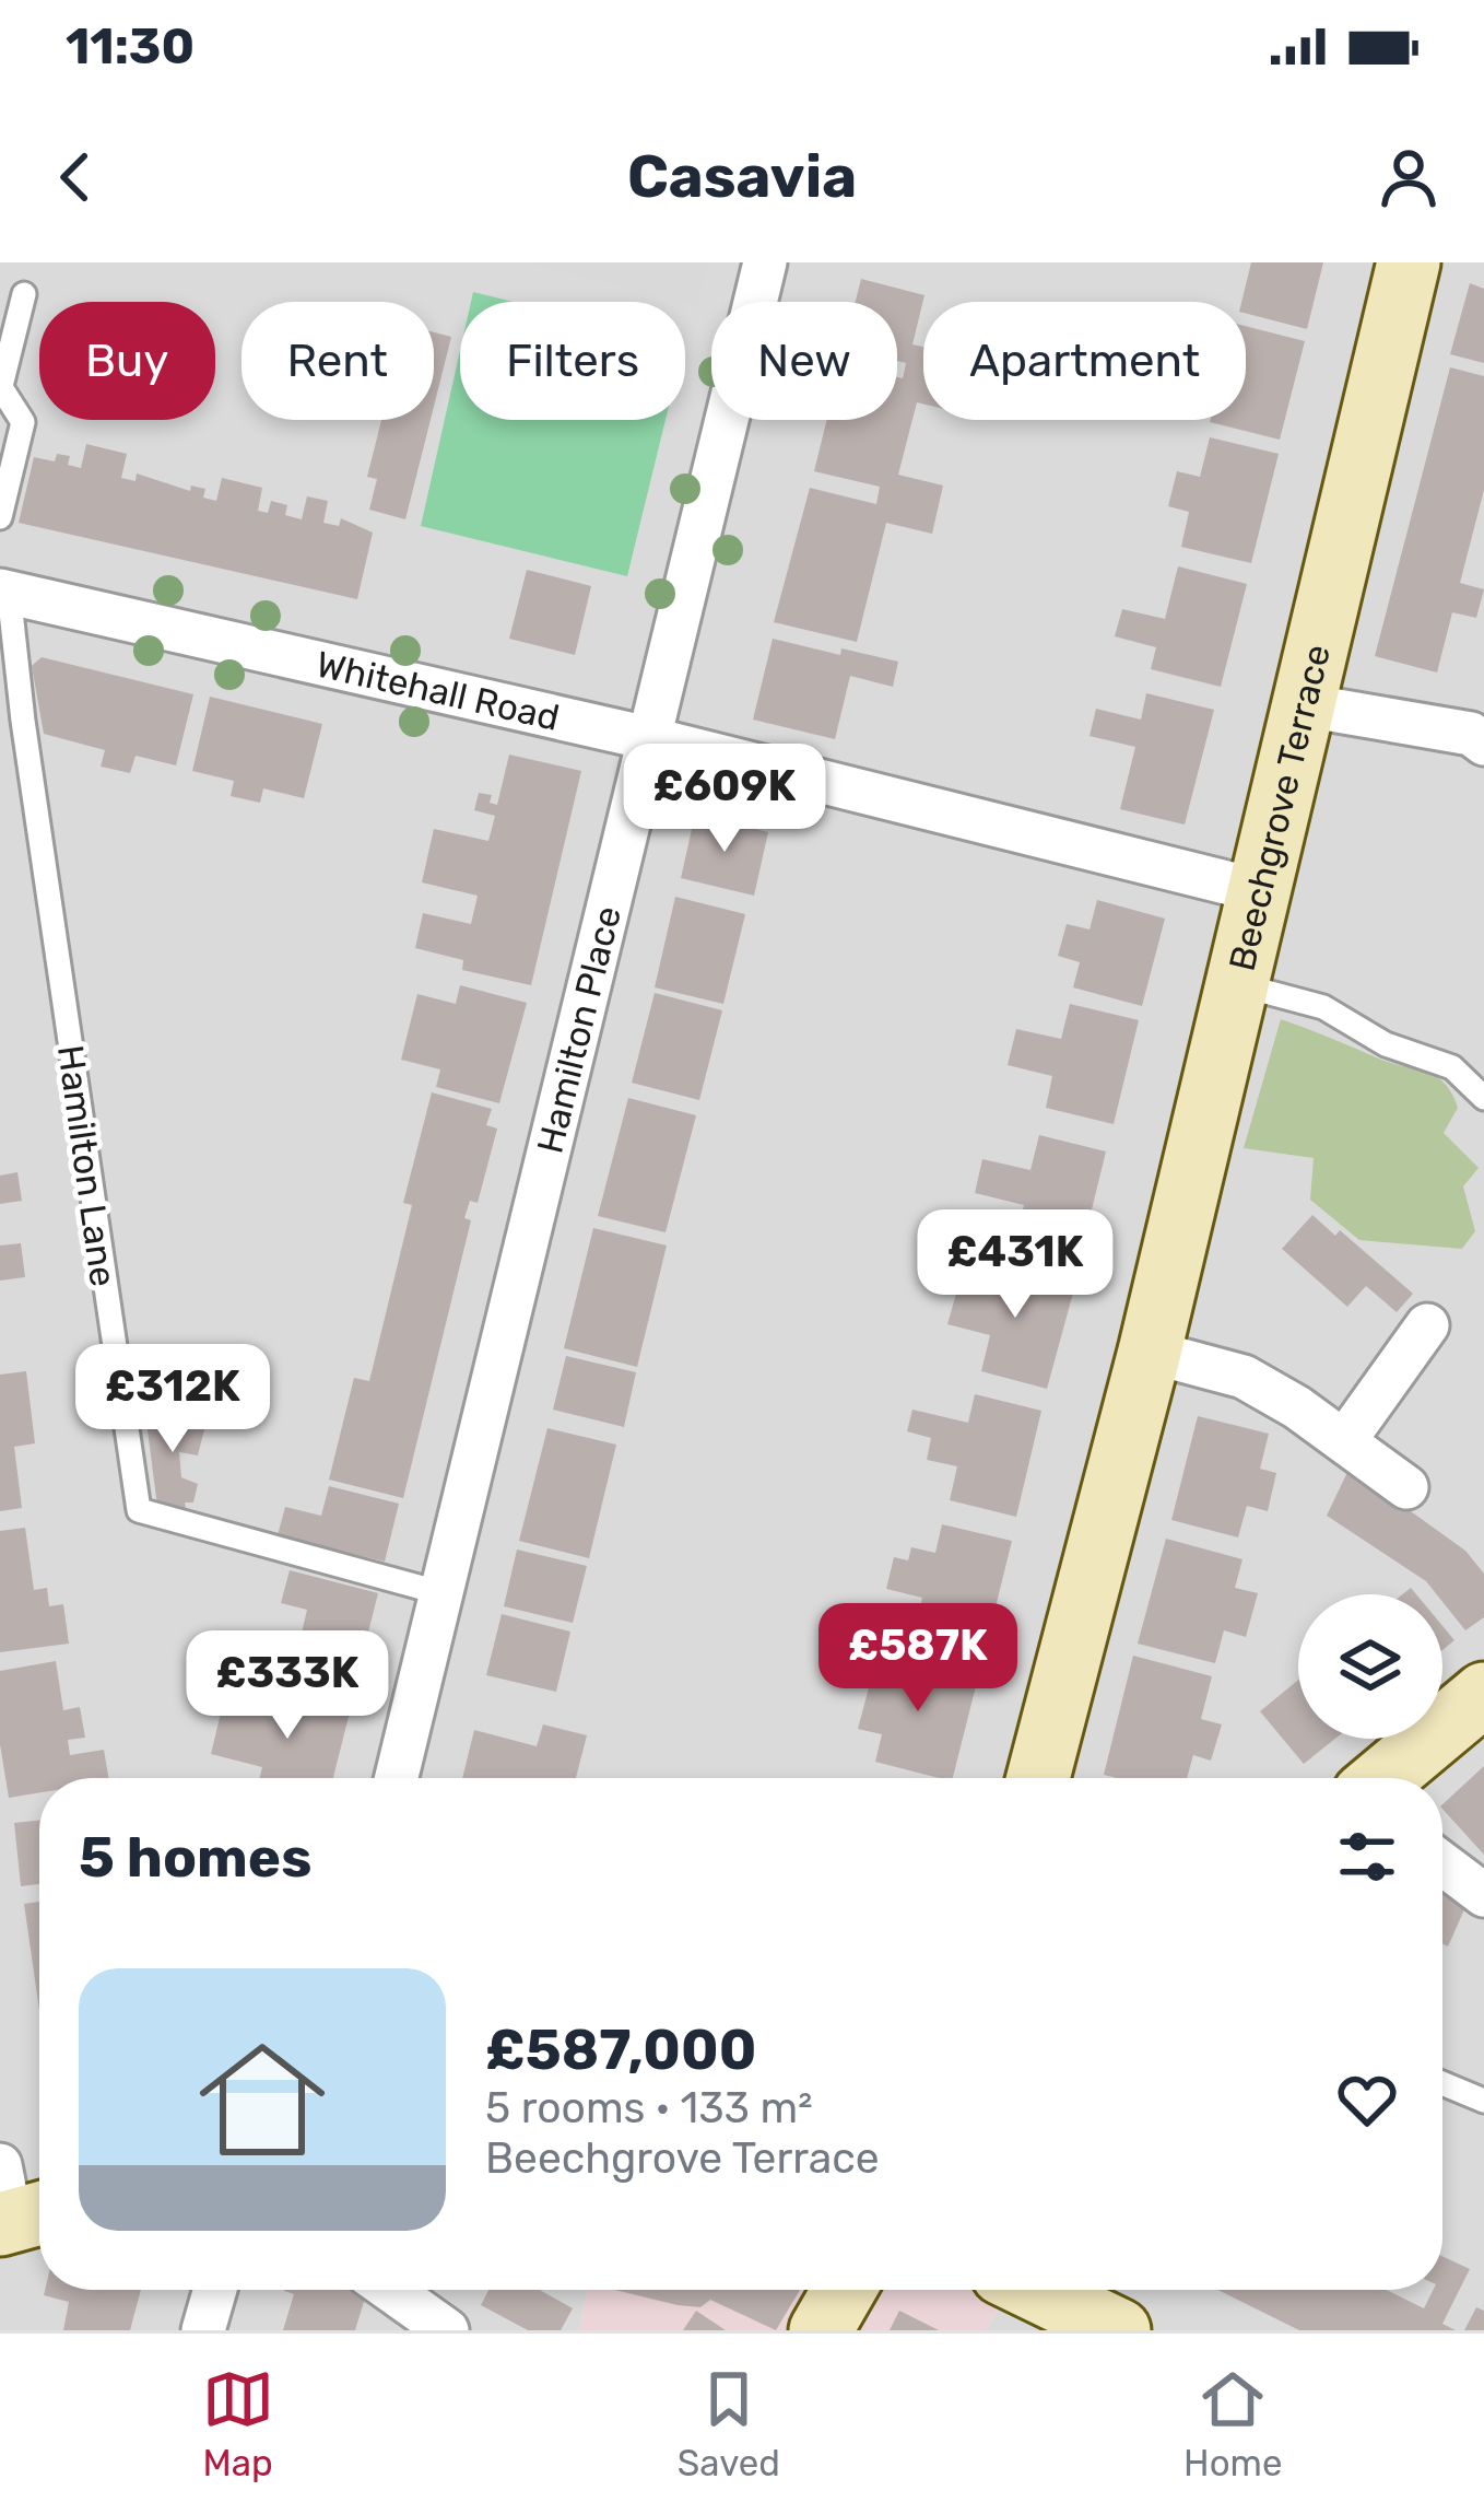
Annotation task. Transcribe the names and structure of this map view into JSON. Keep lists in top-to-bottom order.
{
  "streets": {
    "street": ["Whitehall Road", "Beechgrove Terrace", "Hamilton Place"],
    "lane": ["Hamilton Lane"]
  },
  "crossings": [
    ["Whitehall Road", "Beechgrove Terrace"],
    ["Whitehall Road", "Hamilton Place"],
    ["Whitehall Road", "Hamilton Lane"],
    ["Hamilton Place", "Hamilton Lane"]
  ],
  "page": {
    "status": "11:30",
    "header": "Casavia",
    "chip": [
      "Buy",
      "Rent",
      "Filters",
      "New",
      "Apartment"
    ],
    "price": [
      "£609K",
      "£431K",
      "£312K",
      "£587K",
      "£333K"
    ],
    "heading": "5 homes",
    "list": [
      {
        "name": "£587,000",
        "note": "5 rooms · 133 m² · Beechgrove Terrace"
      }
    ],
    "tabs": ["Map", "Saved", "Home"]
  }
}
